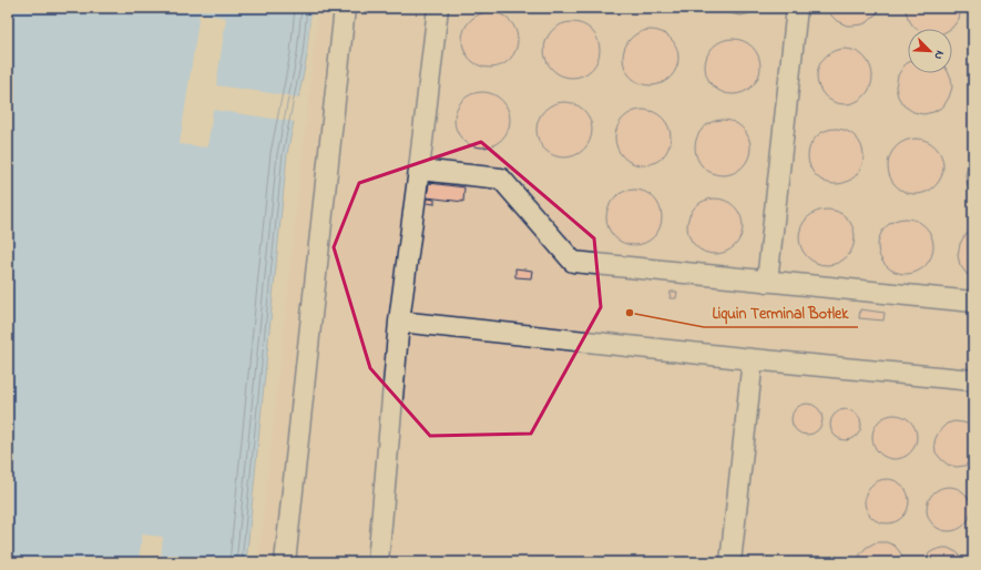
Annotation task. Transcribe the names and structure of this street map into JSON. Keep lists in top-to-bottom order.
{
  "places": ["Liquin Terminal Botlek"],
  "north": "bottom right"
}
